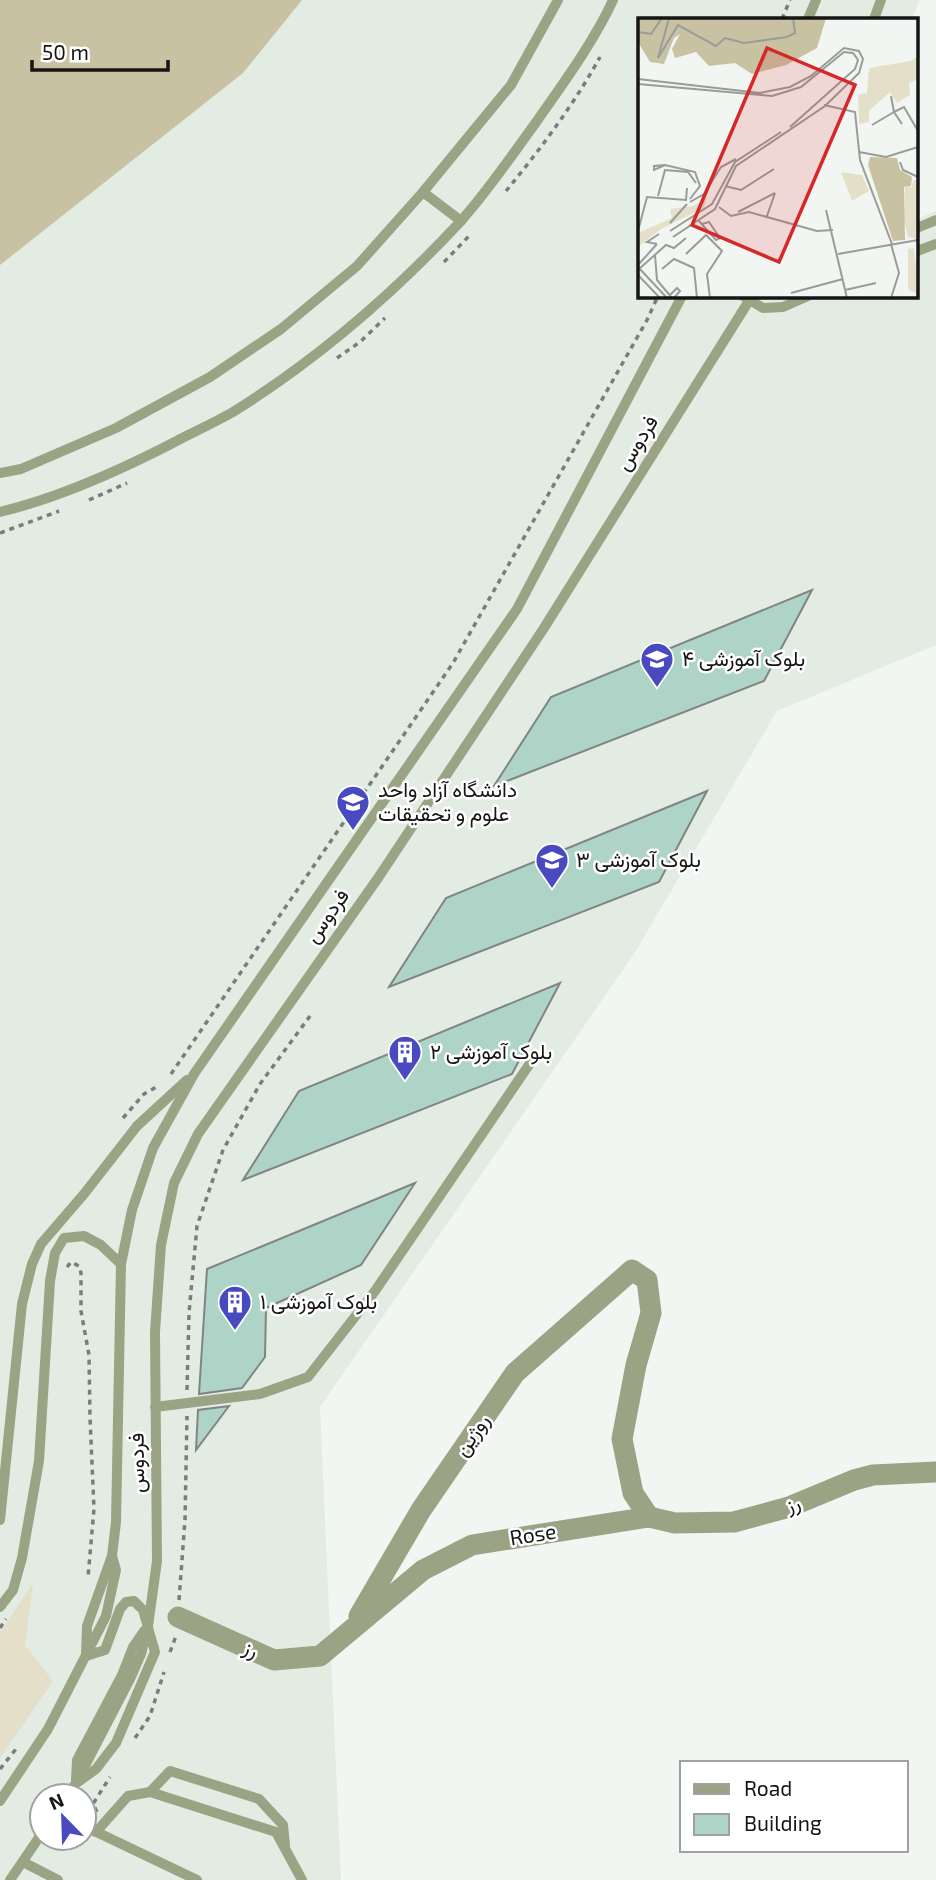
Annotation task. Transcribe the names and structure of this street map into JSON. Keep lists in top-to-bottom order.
{
  "streets": {
    "street": ["روژین", "رز", "Rose"],
    "lane": ["فردوس"]
  },
  "crossings": [
    ["روژین", "رز"],
    ["روژین", "Rose"],
    ["رز", "Rose"]
  ],
  "places": {
    "school or university": ["بلوک آموزشی ۴", "دانشگاه آزاد واحد علوم و تحقیقات", "بلوک آموزشی ۳"],
    "building": ["بلوک آموزشی ۲", "بلوک آموزشی ۱"]
  },
  "legend": ["Road", "Building"],
  "scale_bar": "50 m",
  "north": "top left"
}
